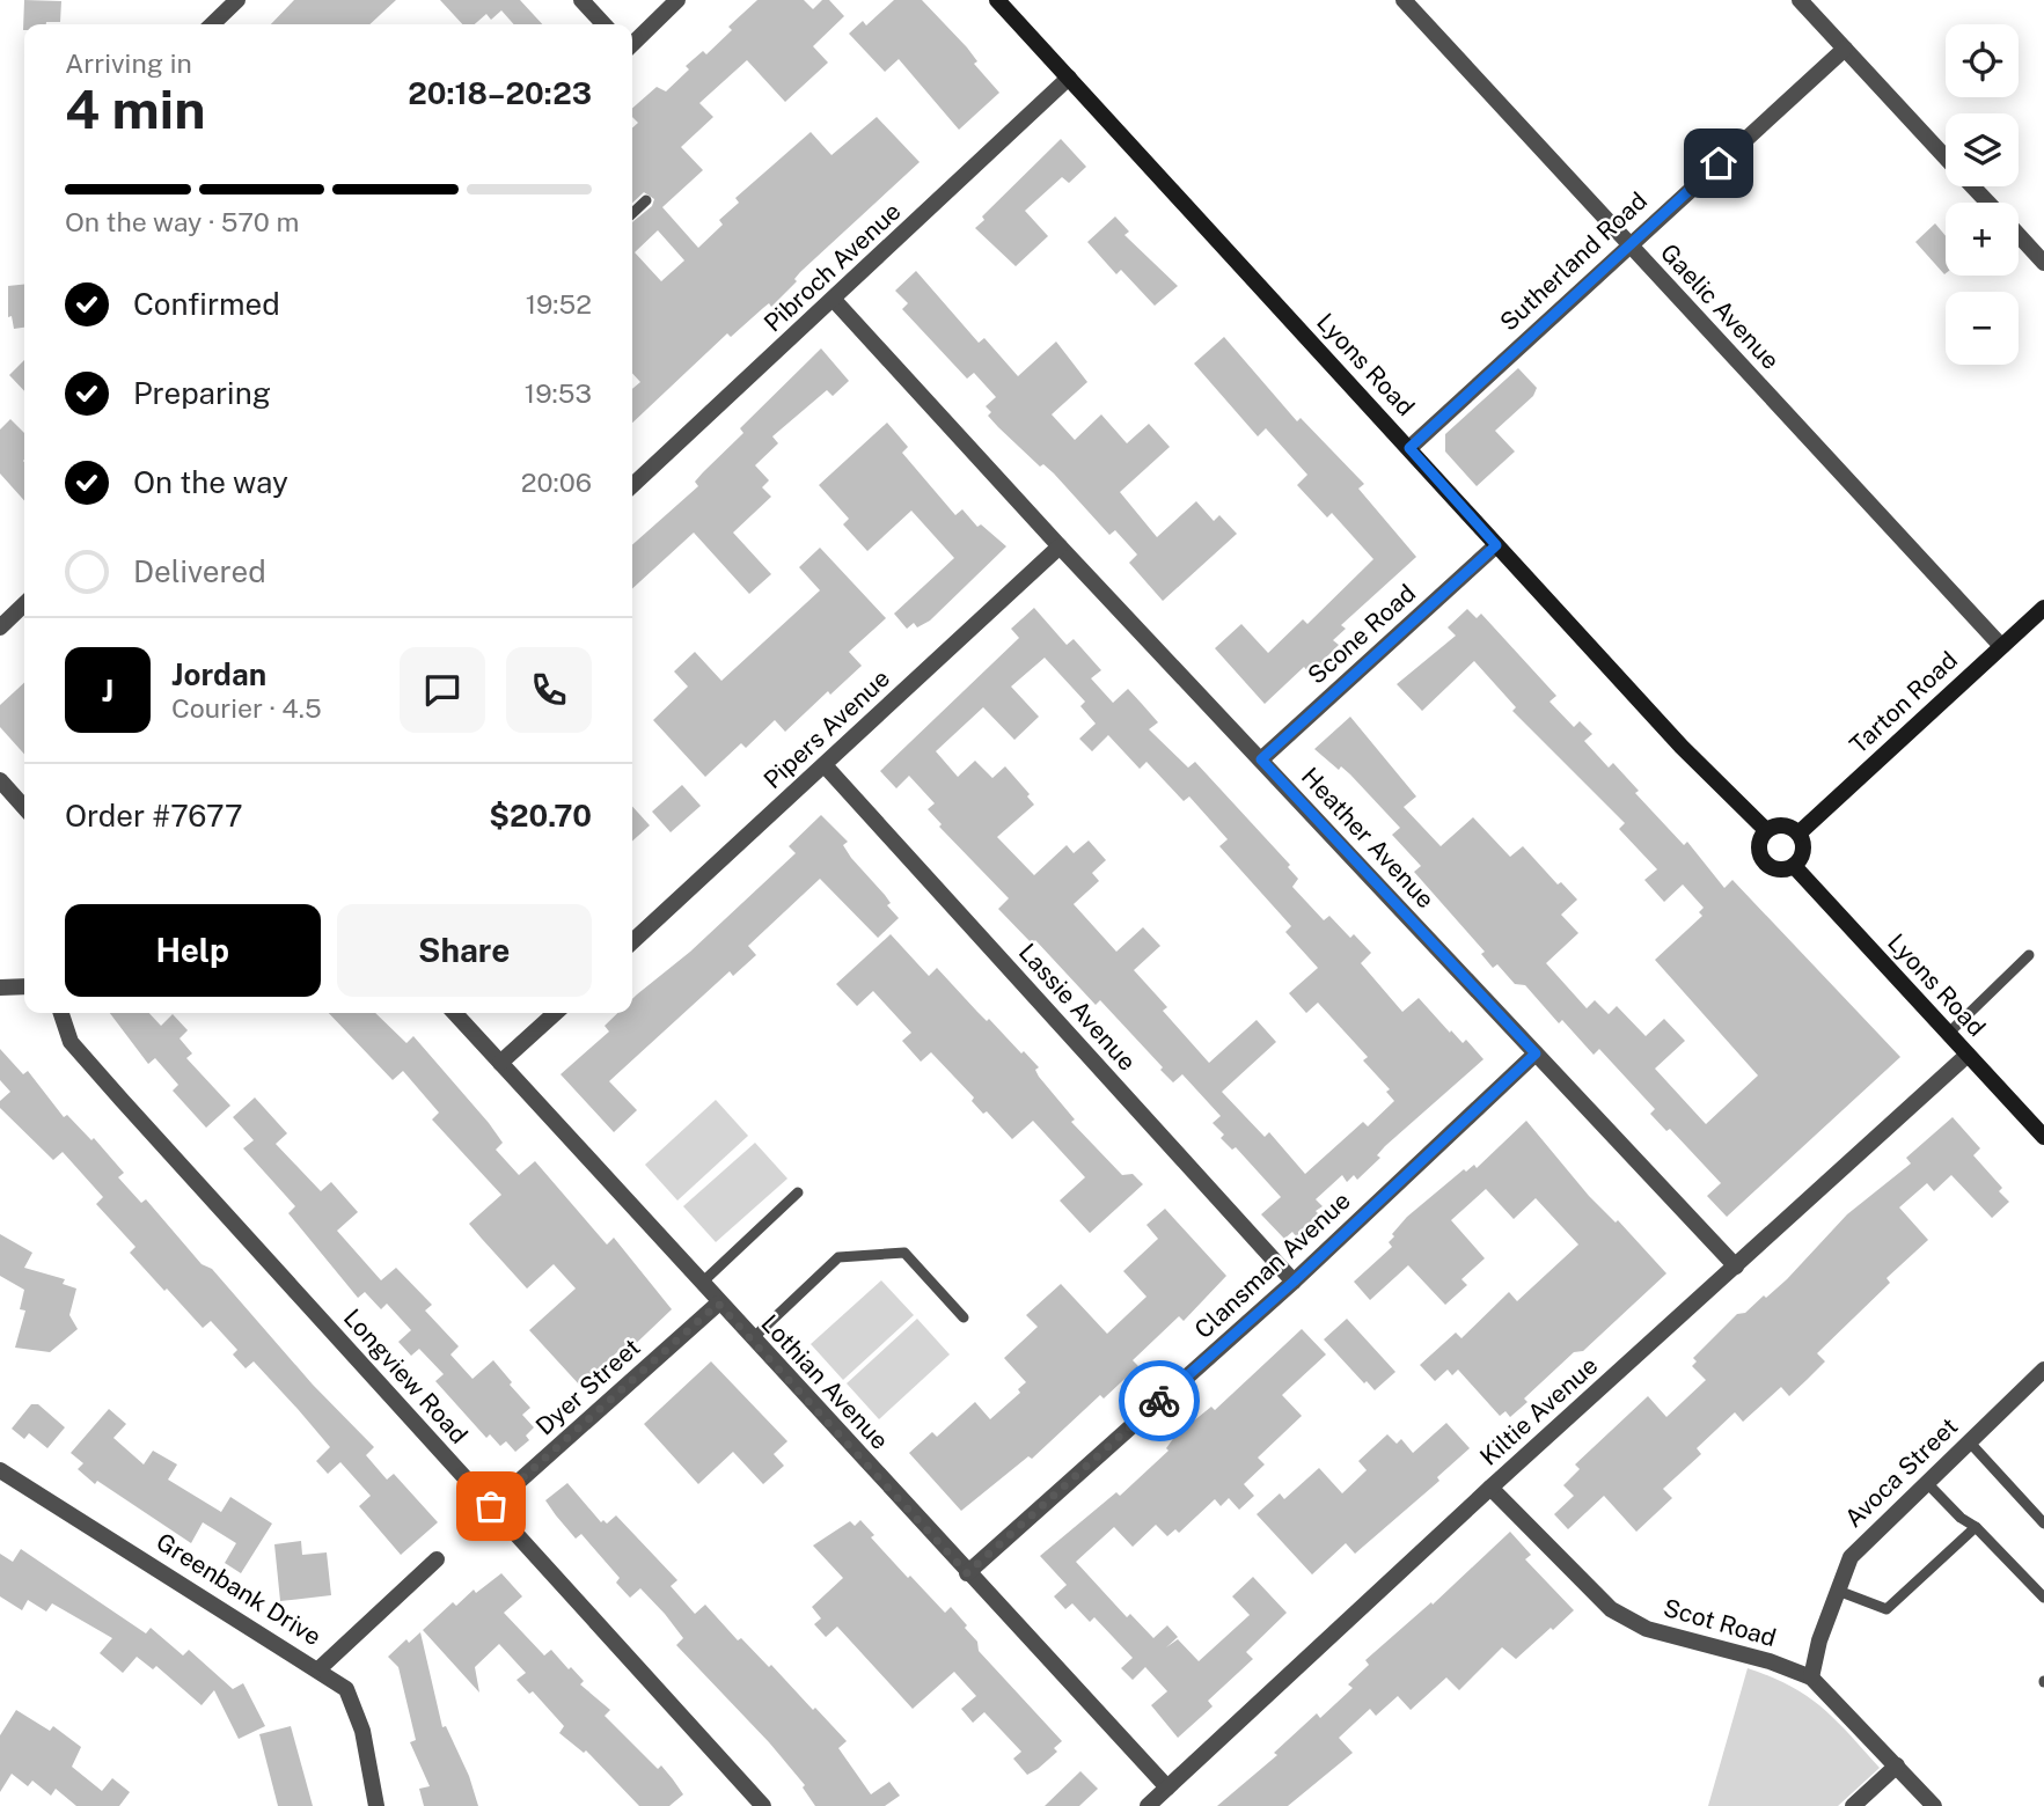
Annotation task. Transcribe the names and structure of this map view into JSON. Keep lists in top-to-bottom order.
{
  "streets": {
    "street": [
      "Sutherland Road",
      "Pibroch Avenue",
      "Gaelic Avenue",
      "Lyons Road",
      "Scone Road",
      "Tarton Road",
      "Pipers Avenue",
      "Heather Avenue",
      "Lassie Avenue",
      "Clansman Avenue",
      "Longview Road",
      "Lothian Avenue",
      "Dyer Street",
      "Kiltie Avenue",
      "Avoca Street",
      "Greenbank Drive",
      "Scot Road"
    ]
  },
  "crossings": [
    ["Sutherland Road", "Gaelic Avenue"],
    ["Sutherland Road", "Lyons Road"],
    ["Pibroch Avenue", "Lyons Road"],
    ["Pibroch Avenue", "Heather Avenue"],
    ["Gaelic Avenue", "Tarton Road"],
    ["Lyons Road", "Scone Road"],
    ["Lyons Road", "Tarton Road"],
    ["Lyons Road", "Kiltie Avenue"],
    ["Scone Road", "Heather Avenue"],
    ["Pipers Avenue", "Heather Avenue"],
    ["Pipers Avenue", "Lassie Avenue"],
    ["Heather Avenue", "Clansman Avenue"],
    ["Heather Avenue", "Kiltie Avenue"],
    ["Lassie Avenue", "Clansman Avenue"],
    ["Clansman Avenue", "Lothian Avenue"],
    ["Longview Road", "Dyer Street"],
    ["Lothian Avenue", "Dyer Street"],
    ["Lothian Avenue", "Kiltie Avenue"],
    ["Kiltie Avenue", "Scot Road"],
    ["Avoca Street", "Scot Road"]
  ],
  "page": {
    "map_buttons": ["+", "−"],
    "heading": ["4 min", "Arriving in", "20:18–20:23"],
    "panel": [
      "Jordan",
      "Courier · 4.5",
      "Order #7677",
      "$20.70"
    ],
    "bar": "On the way · 570 m",
    "list": [
      ["Confirmed", "19:52"],
      ["Preparing", "19:53"],
      ["On the way", "20:06"],
      "Delivered"
    ],
    "round": "J",
    "buttons": ["Help", "Share"]
  }
}
